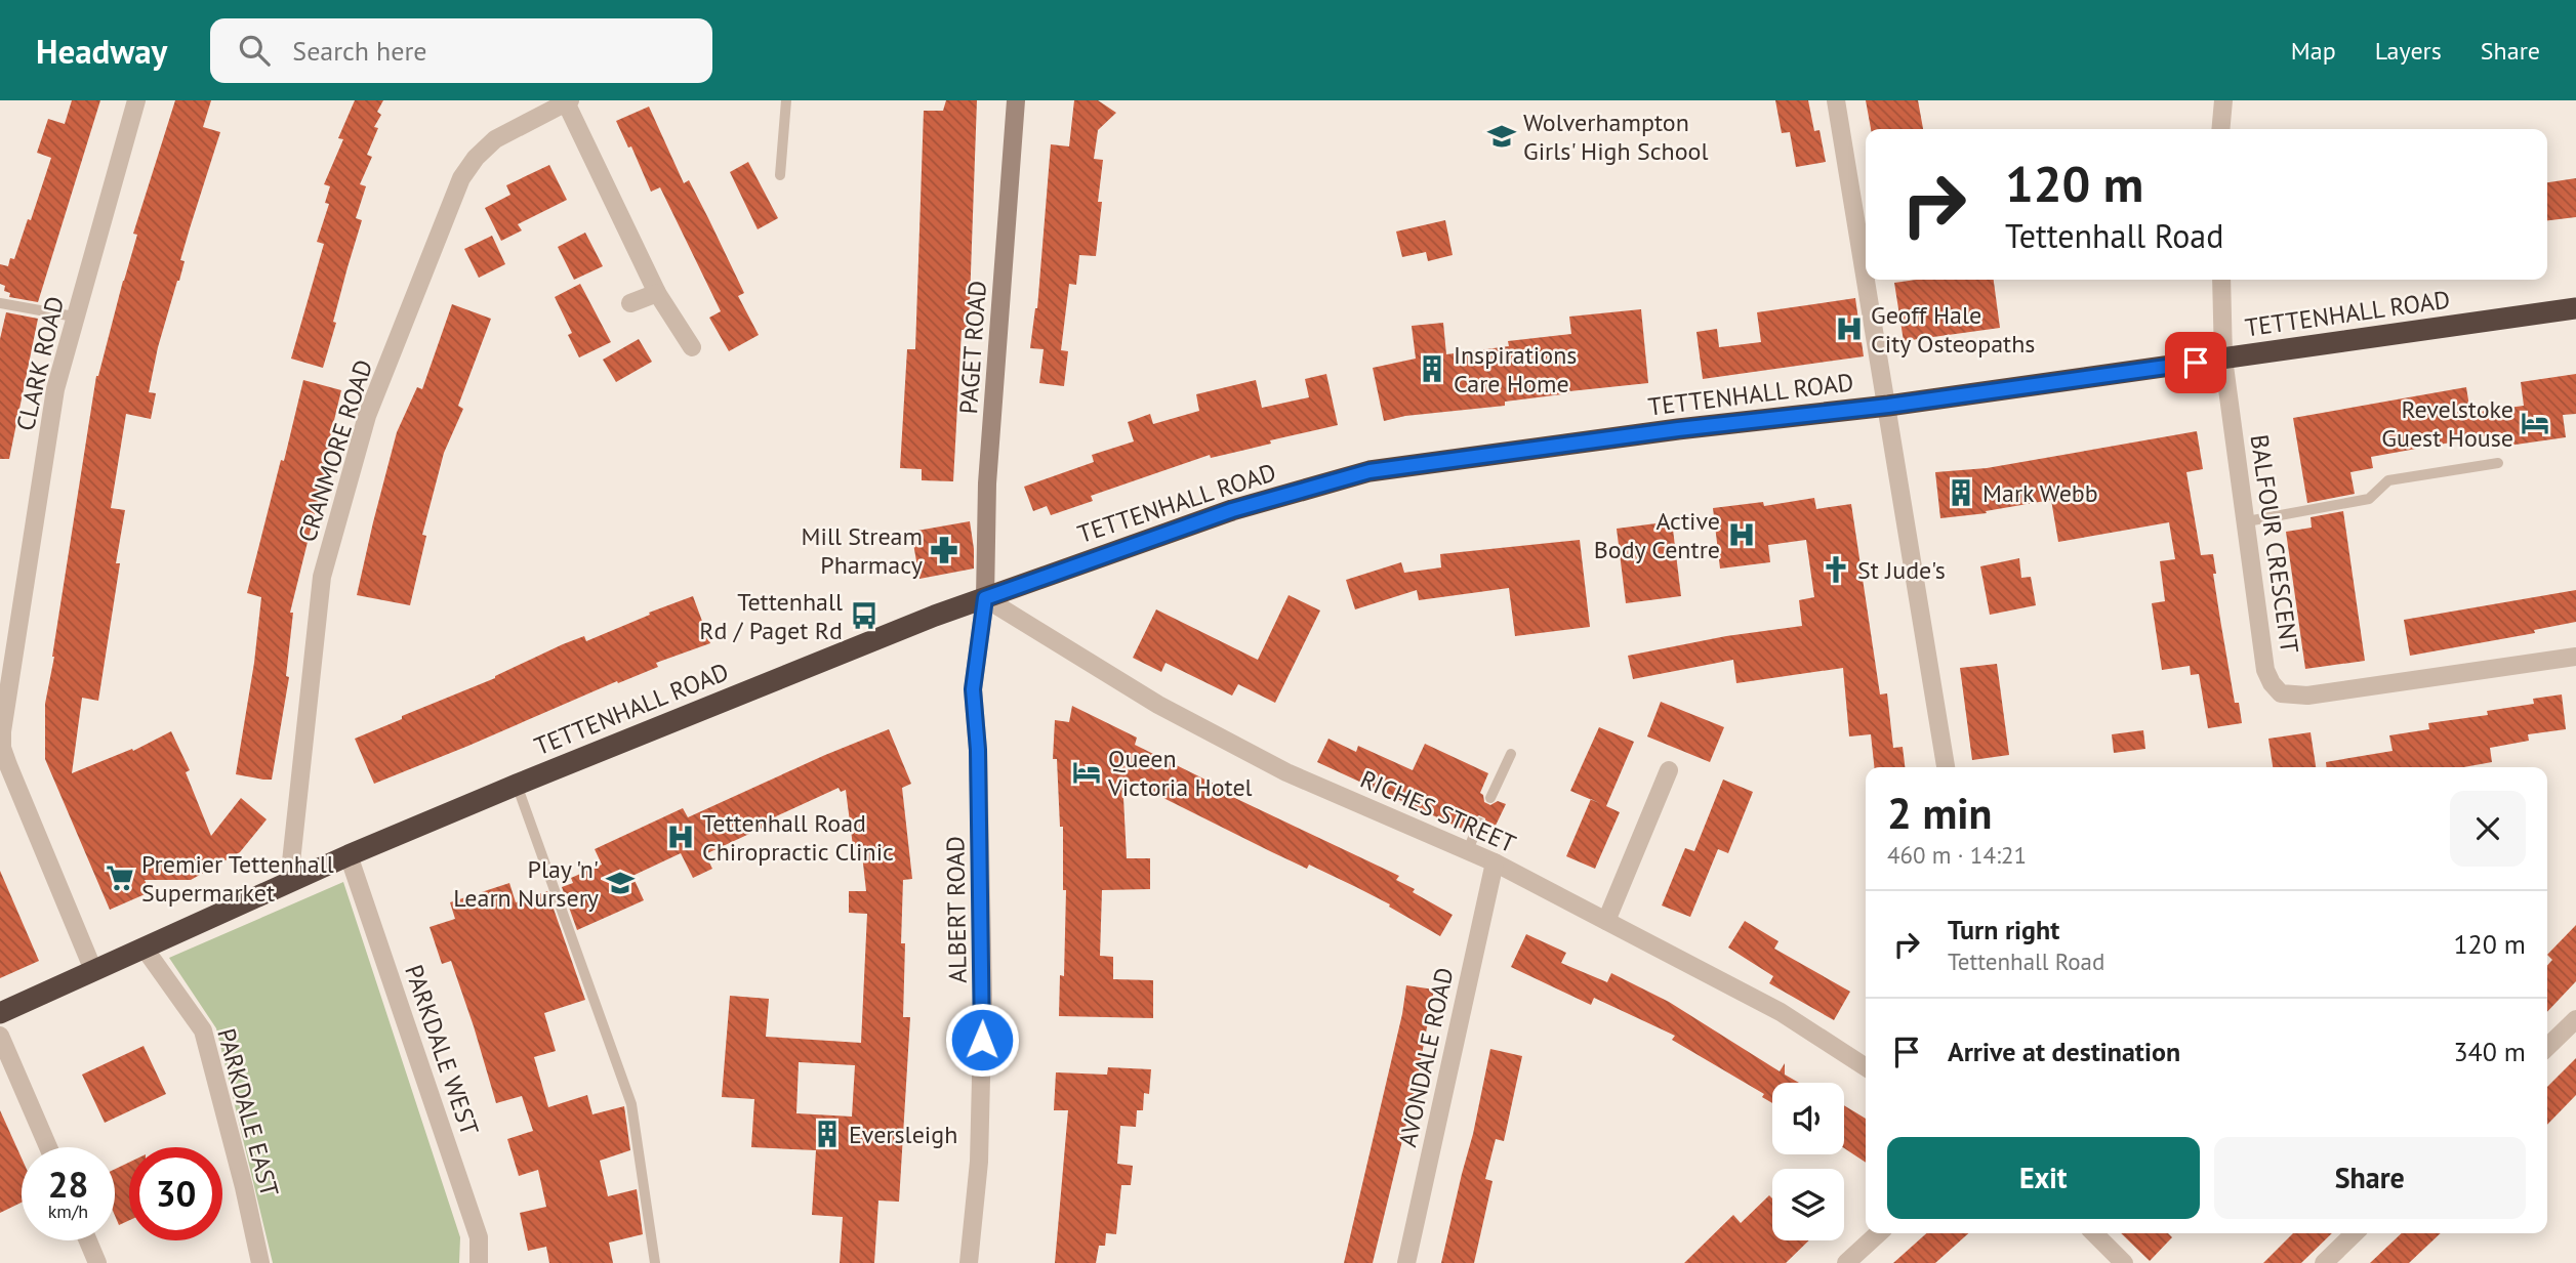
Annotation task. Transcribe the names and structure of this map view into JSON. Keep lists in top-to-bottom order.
{
  "streets": {
    "highway": ["TETTENHALL ROAD"],
    "street": [
      "PAGET ROAD",
      "CLARK ROAD",
      "CRANMORE ROAD",
      "BALFOUR CRESCENT",
      "RICHES STREET",
      "ALBERT ROAD",
      "PARKDALE WEST",
      "AVONDALE ROAD",
      "PARKDALE EAST"
    ]
  },
  "crossings": [
    ["TETTENHALL ROAD", "PAGET ROAD"],
    ["TETTENHALL ROAD", "CLARK ROAD"],
    ["TETTENHALL ROAD", "CRANMORE ROAD"],
    ["TETTENHALL ROAD", "BALFOUR CRESCENT"],
    ["TETTENHALL ROAD", "RICHES STREET"],
    ["TETTENHALL ROAD", "ALBERT ROAD"],
    ["TETTENHALL ROAD", "PARKDALE WEST"],
    ["TETTENHALL ROAD", "PARKDALE EAST"],
    ["PAGET ROAD", "RICHES STREET"],
    ["PAGET ROAD", "ALBERT ROAD"],
    ["RICHES STREET", "ALBERT ROAD"],
    ["RICHES STREET", "AVONDALE ROAD"]
  ],
  "places": {
    "school or university": ["Wolverhampton Girls' High School", "Play 'n' Learn Nursery"],
    "hospital": ["Geoff Hale City Osteopaths", "Active Body Centre", "Tettenhall Road Chiropractic Clinic"],
    "building": ["Inspirations Care Home", "Mark Webb", "Eversleigh"],
    "hotel": ["Revelstoke Guest House", "Queen Victoria Hotel"],
    "pharmacy": ["Mill Stream Pharmacy"],
    "church": ["St Jude's"],
    "bus stop": ["Tettenhall Rd / Paget Rd"],
    "supermarket": ["Premier Tettenhall Supermarket"]
  },
  "page": {
    "header": "Headway",
    "search": "Search here",
    "nav": ["Map", "Layers", "Share"],
    "turn": ["120 m", "Tettenhall Road"],
    "heading": ["2 min", "460 m · 14:21"],
    "list": [
      {
        "name": "Turn right",
        "note": "Tettenhall Road",
        "value": "120 m"
      },
      {
        "name": "Arrive at destination",
        "value": "340 m"
      }
    ],
    "buttons": ["Exit", "Share"],
    "speed": "28 km/h",
    "limit": "30"
  }
}
